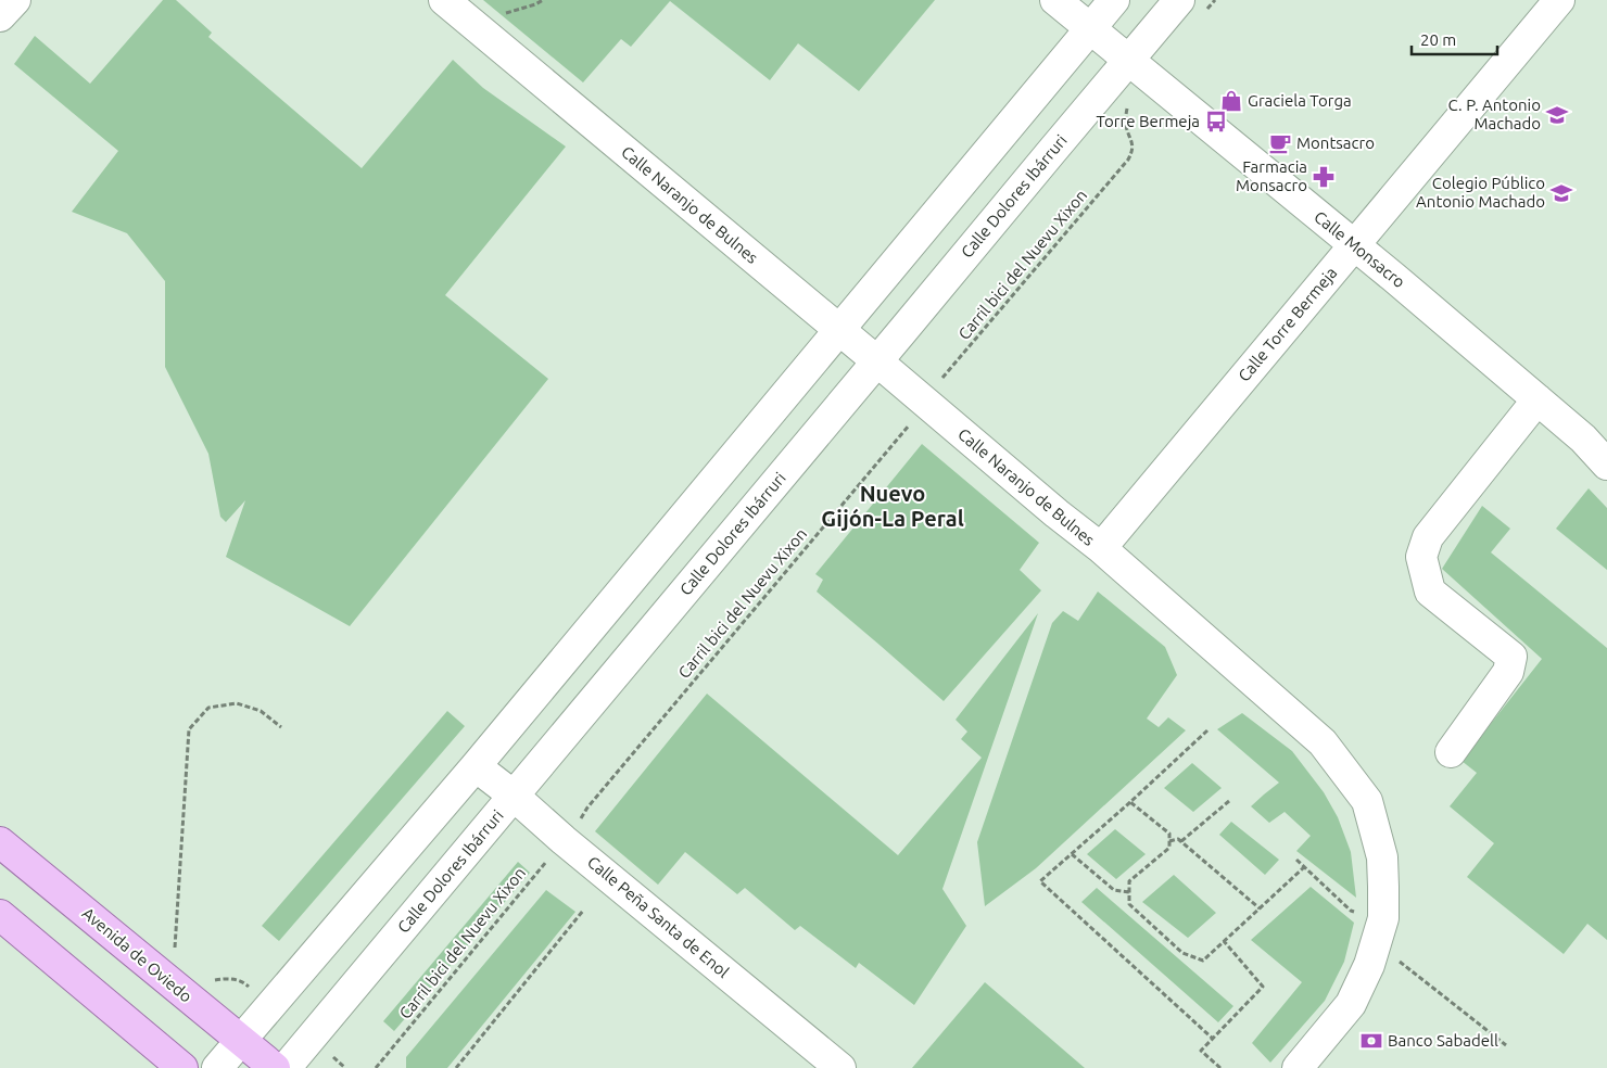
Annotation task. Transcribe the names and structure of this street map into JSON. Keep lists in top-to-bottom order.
{
  "streets": {
    "main road": ["Avenida de Oviedo"],
    "street": [
      "Calle Dolores Ibárruri",
      "Calle Naranjo de Bulnes",
      "Calle Monsacro",
      "Calle Torre Bermeja",
      "Calle Peña Santa de Enol"
    ],
    "path": ["Carril bici del Nuevu Xixon"]
  },
  "crossings": [
    ["Calle Dolores Ibárruri", "Calle Naranjo de Bulnes"],
    ["Calle Dolores Ibárruri", "Calle Monsacro"],
    ["Calle Dolores Ibárruri", "Calle Peña Santa de Enol"],
    ["Calle Naranjo de Bulnes", "Carril bici del Nuevu Xixon"],
    ["Calle Naranjo de Bulnes", "Calle Torre Bermeja"],
    ["Calle Monsacro", "Carril bici del Nuevu Xixon"],
    ["Calle Monsacro", "Calle Torre Bermeja"],
    ["Carril bici del Nuevu Xixon", "Calle Peña Santa de Enol"]
  ],
  "districts": ["Nuevo Gijón-La Peral"],
  "places": {
    "shop": ["Graciela Torga"],
    "school or university": ["C. P. Antonio Machado", "Colegio Público Antonio Machado"],
    "bus stop": ["Torre Bermeja"],
    "cafe": ["Montsacro"],
    "pharmacy": ["Farmacia Monsacro"],
    "bank": ["Banco Sabadell"]
  },
  "scale_bar": "20 m"
}
